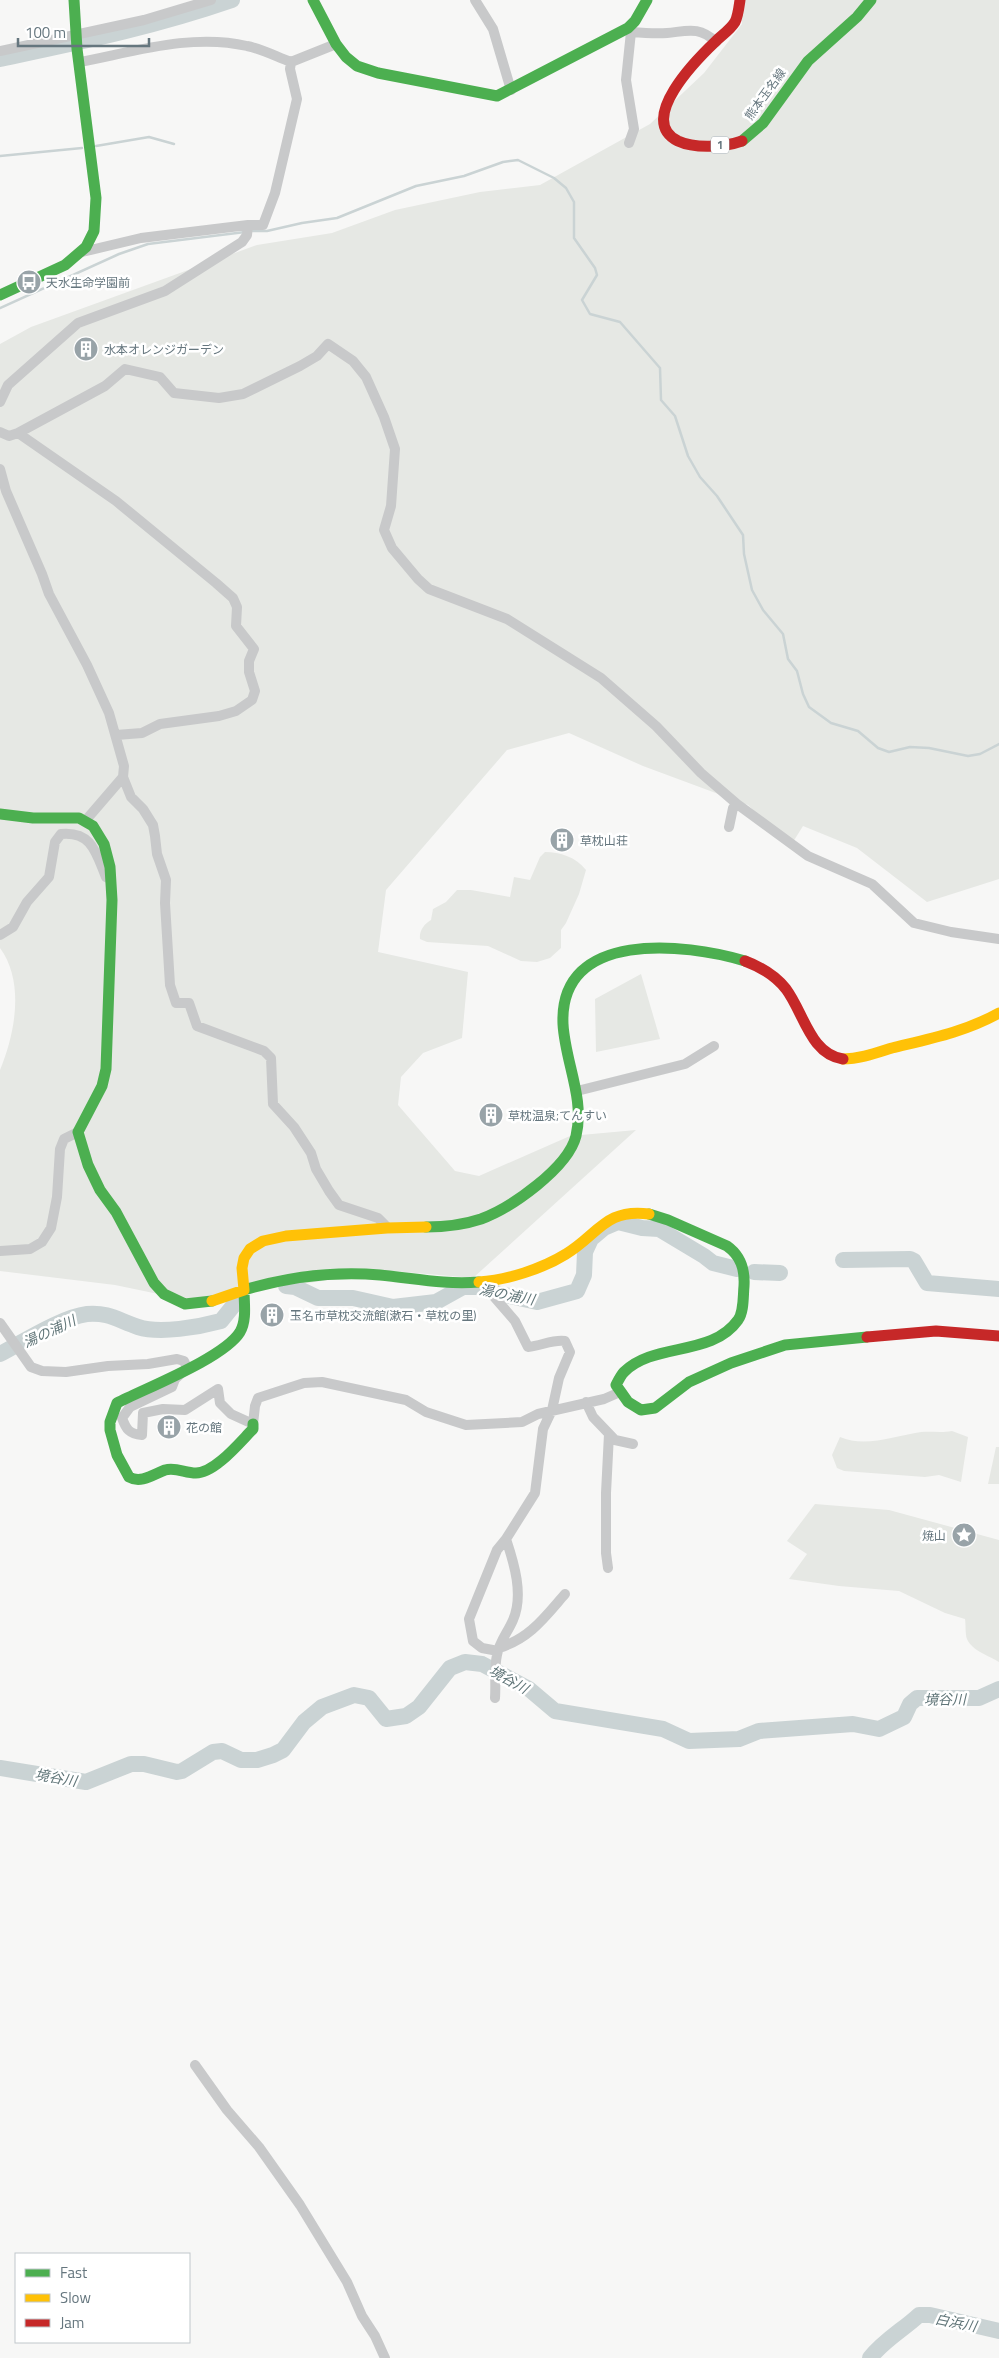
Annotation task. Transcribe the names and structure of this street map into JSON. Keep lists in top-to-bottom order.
{
  "streets": {
    "street": ["熊本玉名線", "1"]
  },
  "water": ["湯の浦川", "境谷川", "白浜川"],
  "places": {
    "bus stop": ["天水生命学園前"],
    "building": [
      "水本オレンジガーデン",
      "草枕山荘",
      "草枕温泉;てんすい",
      "玉名市草枕交流館(漱石・草枕の里)",
      "花の館"
    ],
    "place": ["焼山"]
  },
  "legend": ["Fast", "Slow", "Jam"],
  "scale_bar": "100 m"
}
